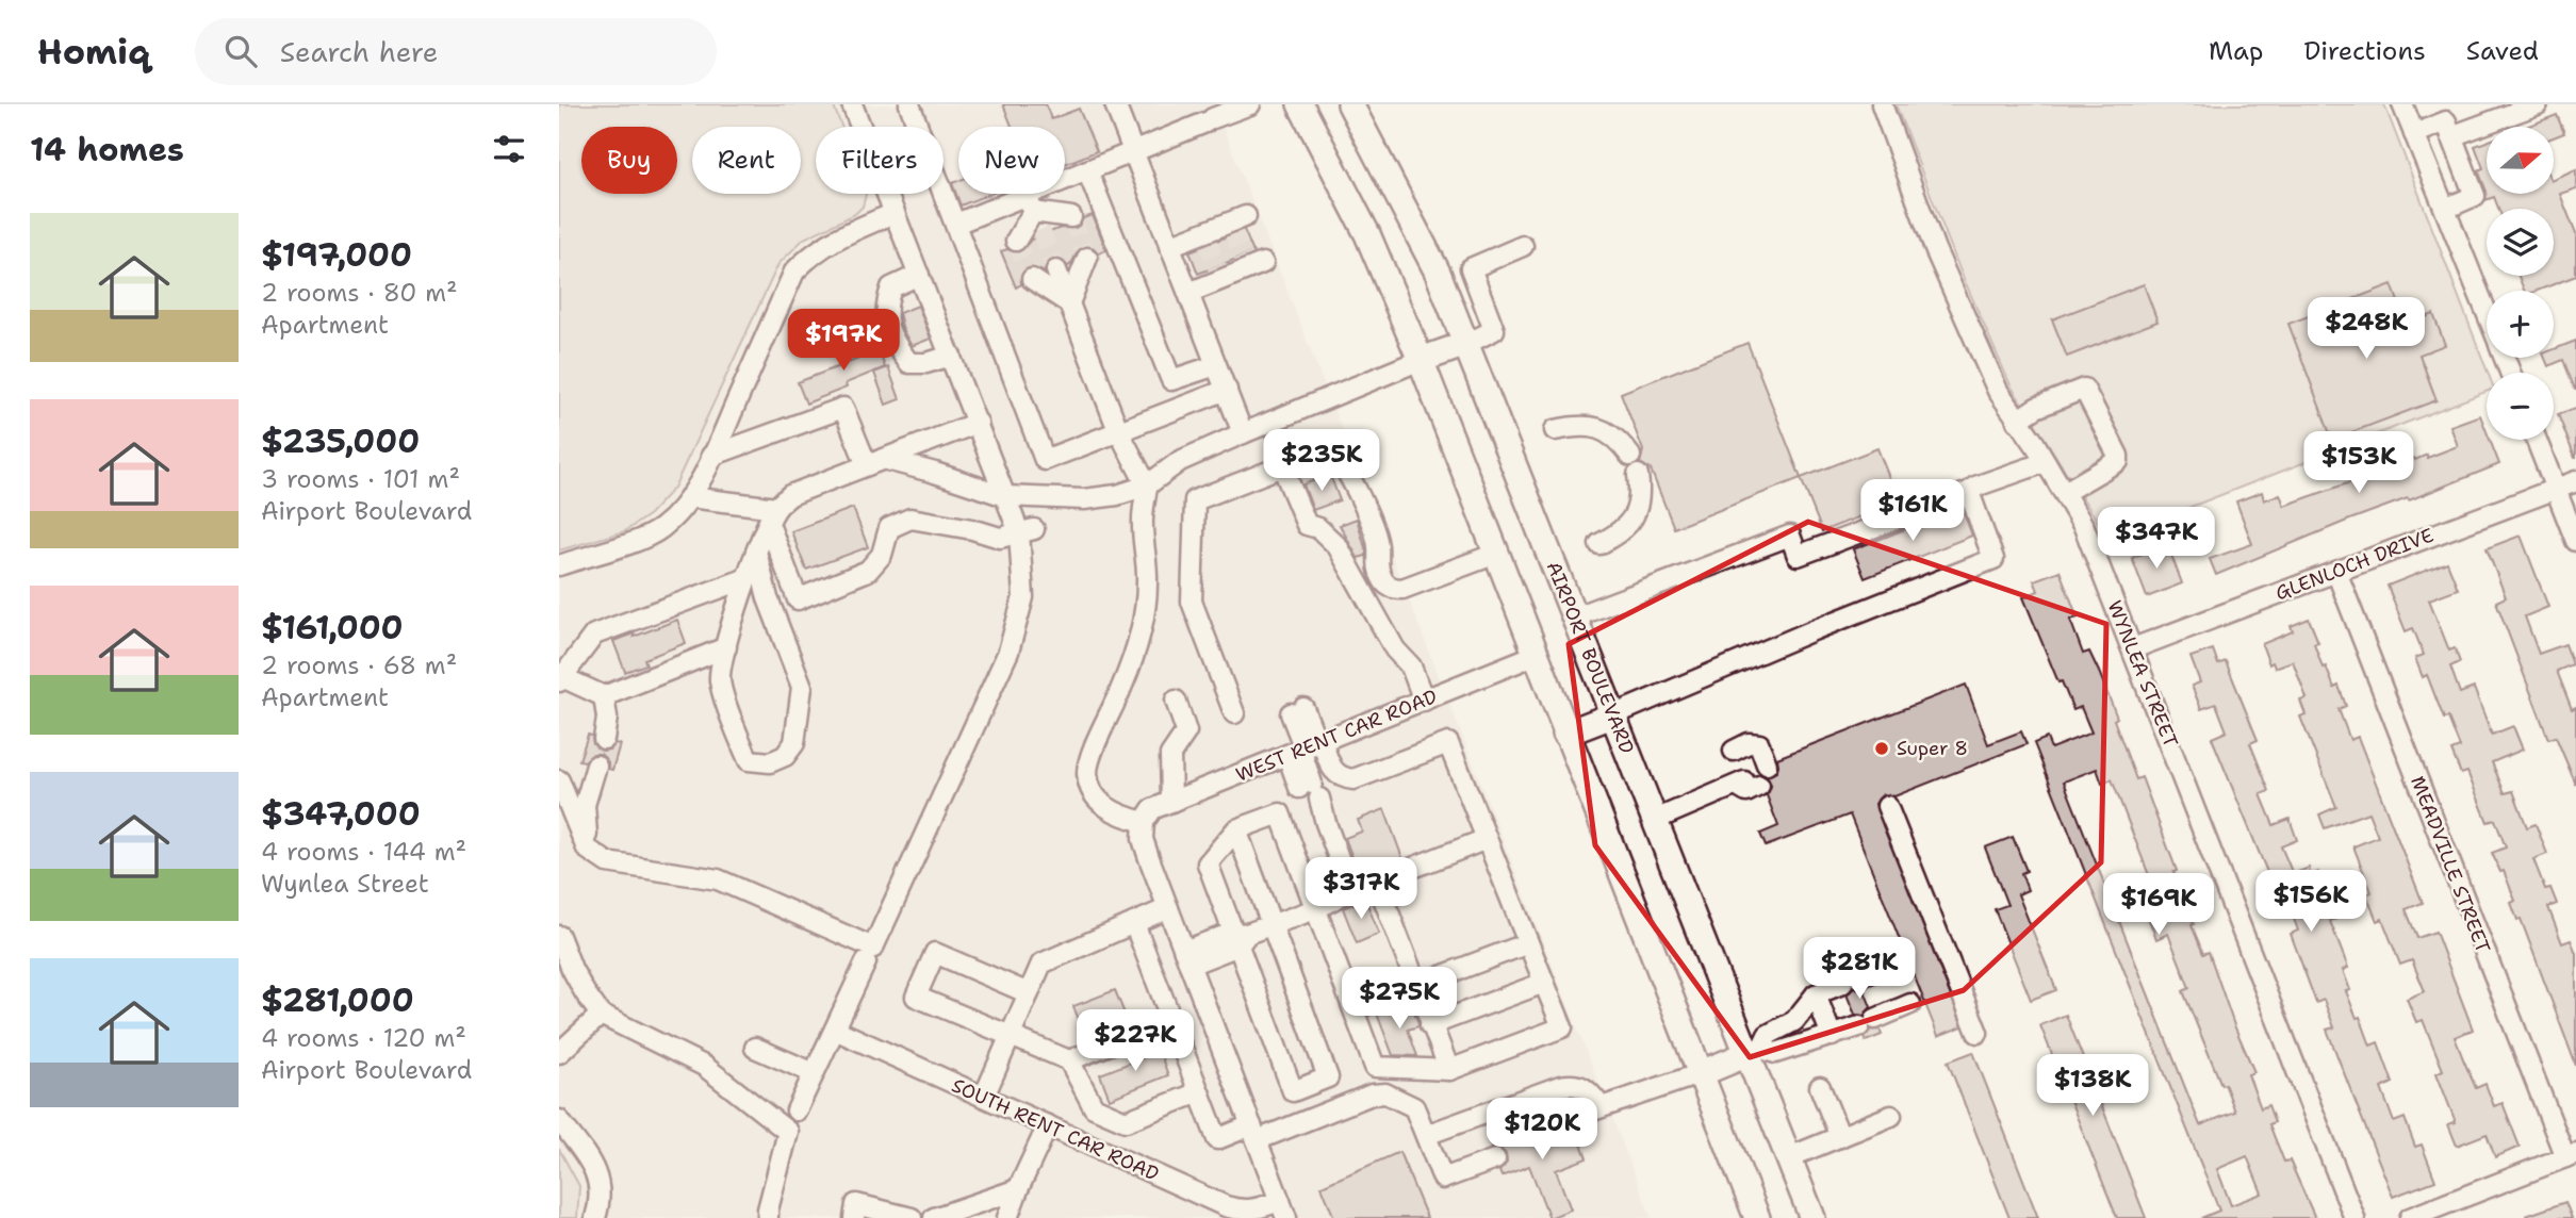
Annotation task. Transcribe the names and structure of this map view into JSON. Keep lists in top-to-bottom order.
{
  "streets": {
    "main road": ["AIRPORT BOULEVARD"],
    "street": [
      "GLENLOCH DRIVE",
      "WYNLEA STREET",
      "WEST RENT CAR ROAD",
      "MEADVILLE STREET",
      "SOUTH RENT CAR ROAD"
    ]
  },
  "crossings": [
    ["GLENLOCH DRIVE", "WYNLEA STREET"],
    ["GLENLOCH DRIVE", "MEADVILLE STREET"]
  ],
  "places": ["Super 8"],
  "north": "right",
  "page": {
    "header": "Homiq",
    "search": "Search here",
    "nav": ["Map", "Directions", "Saved"],
    "heading": "14 homes",
    "map_buttons": ["+", "−"],
    "chip": [
      "Buy",
      "Rent",
      "Filters",
      "New"
    ],
    "list": [
      {
        "name": "$197,000",
        "note": "2 rooms · 80 m² · Apartment"
      },
      {
        "name": "$235,000",
        "note": "3 rooms · 101 m² · Airport Boulevard"
      },
      {
        "name": "$161,000",
        "note": "2 rooms · 68 m² · Apartment"
      },
      {
        "name": "$347,000",
        "note": "4 rooms · 144 m² · Wynlea Street"
      },
      {
        "name": "$281,000",
        "note": "4 rooms · 120 m² · Airport Boulevard"
      }
    ],
    "price": [
      "$248K",
      "$197K",
      "$235K",
      "$153K",
      "$161K",
      "$347K",
      "$317K",
      "$156K",
      "$169K",
      "$281K",
      "$275K",
      "$227K",
      "$138K",
      "$120K"
    ]
  }
}
